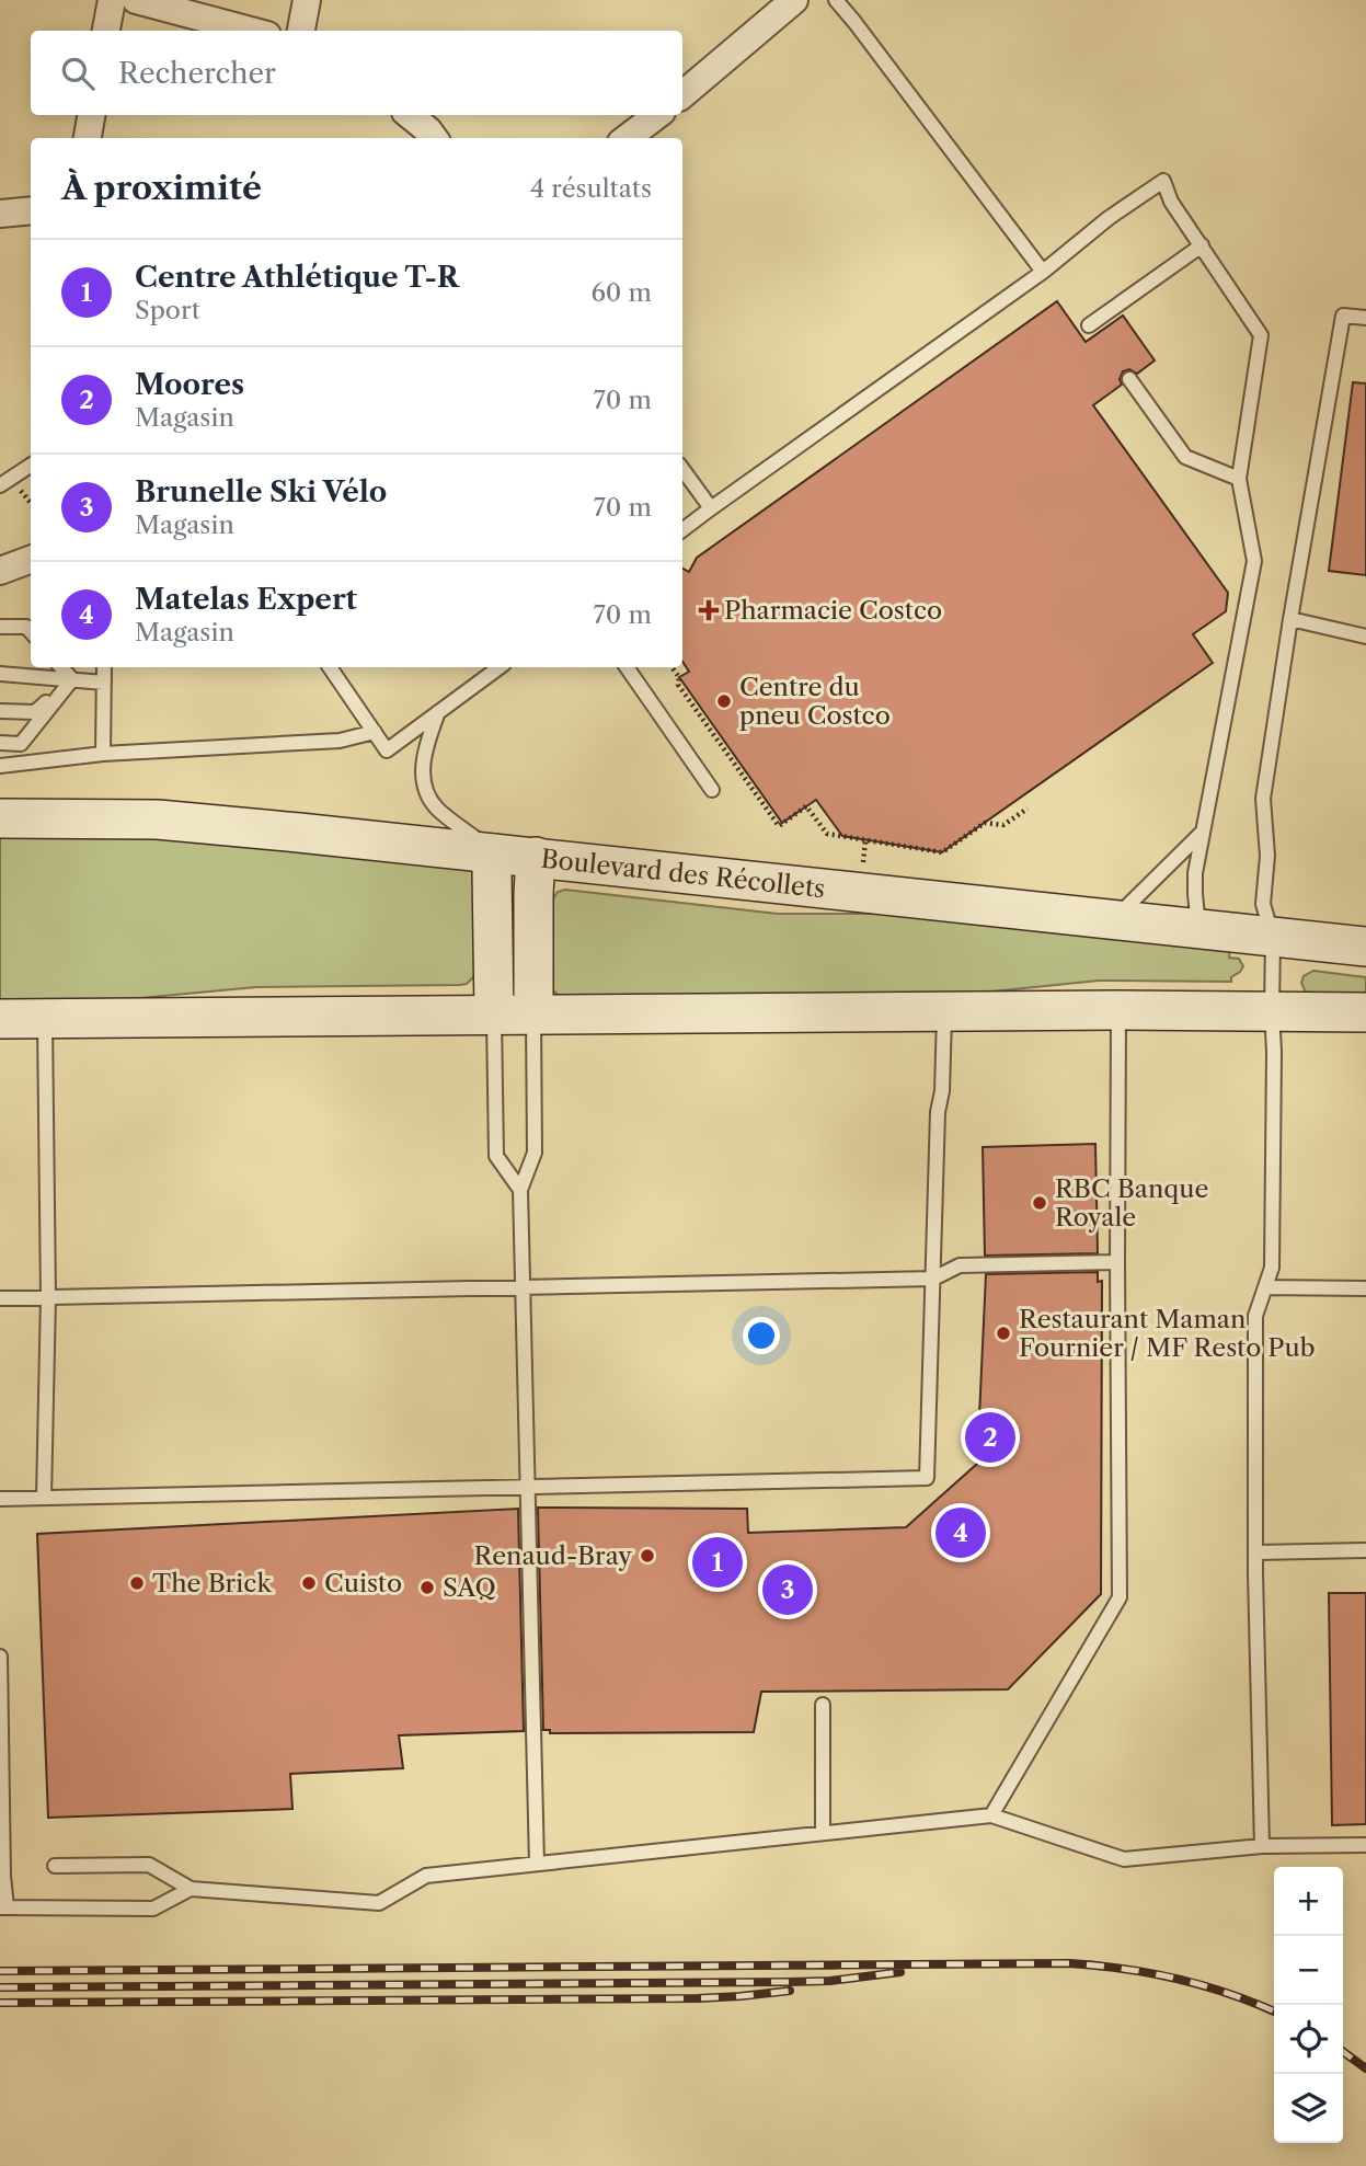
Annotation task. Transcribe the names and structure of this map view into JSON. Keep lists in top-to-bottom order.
{
  "streets": {
    "main road": ["Boulevard des Récollets"]
  },
  "places": {
    "health": ["Pharmacie Costco"],
    "other": [
      "Centre du pneu Costco",
      "RBC Banque Royale",
      "Restaurant Maman Fournier / MF Resto Pub",
      "Renaud-Bray",
      "The Brick",
      "Cuisto",
      "SAQ"
    ]
  },
  "page": {
    "search": "Rechercher",
    "heading": ["À proximité", "4 résultats"],
    "list": [
      {
        "mark": "1",
        "name": "Centre Athlétique T-R",
        "note": "Sport",
        "value": "60 m"
      },
      {
        "mark": "2",
        "name": "Moores",
        "note": "Magasin",
        "value": "70 m"
      },
      {
        "mark": "3",
        "name": "Brunelle Ski Vélo",
        "note": "Magasin",
        "value": "70 m"
      },
      {
        "mark": "4",
        "name": "Matelas Expert",
        "note": "Magasin",
        "value": "70 m"
      }
    ],
    "pins": [
      "2",
      "4",
      "1",
      "3"
    ],
    "map_buttons": ["+", "−"]
  }
}
